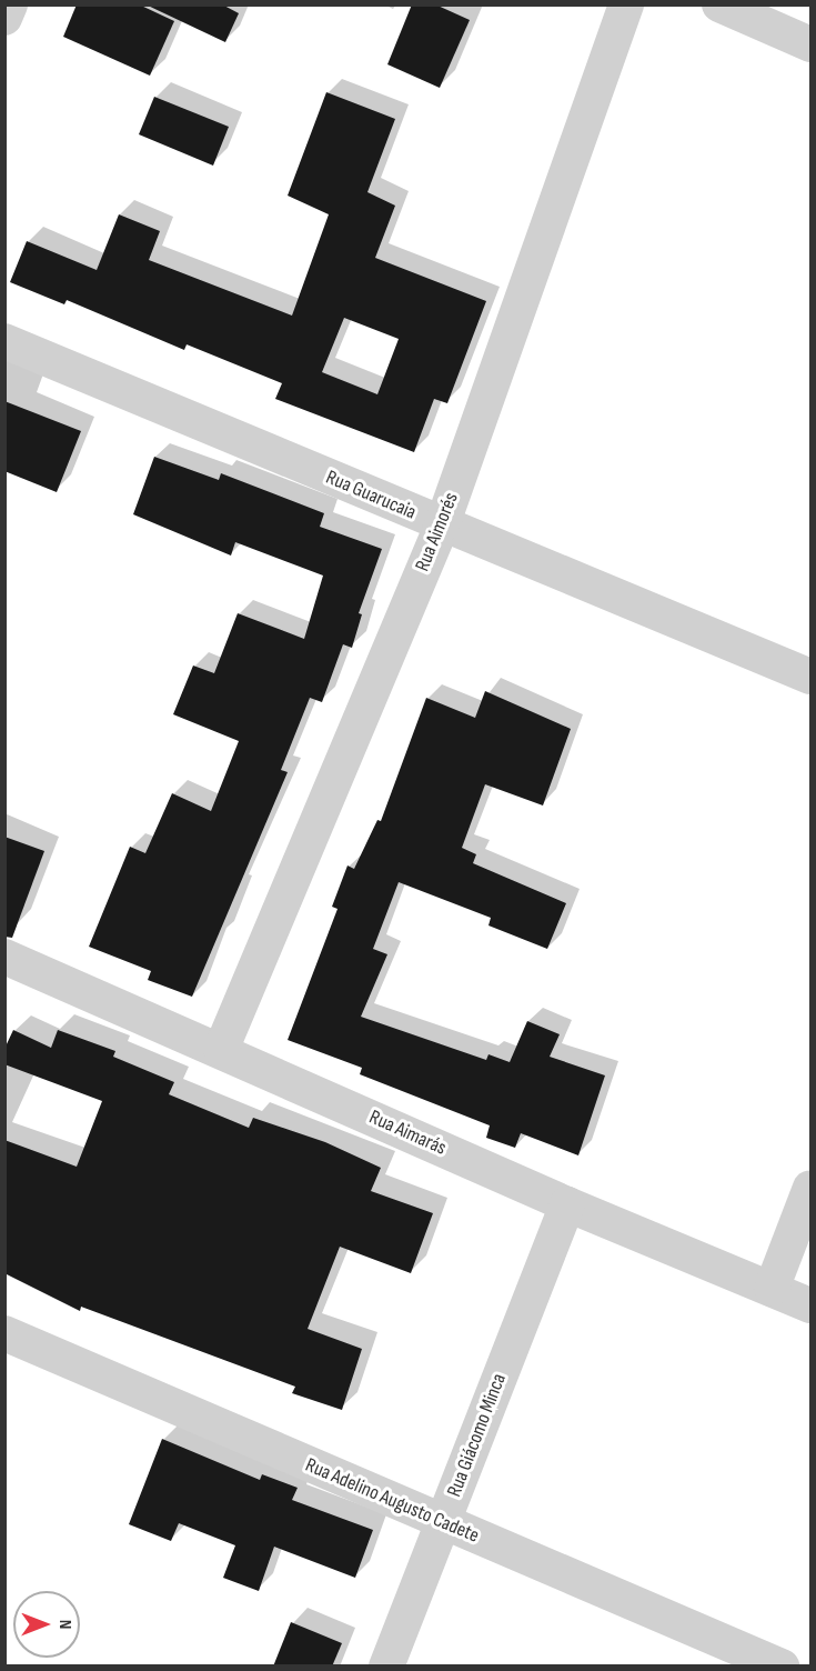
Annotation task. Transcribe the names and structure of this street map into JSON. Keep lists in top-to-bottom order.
{
  "streets": {
    "street": [
      "Rua Guarucaia",
      "Rua Aimorés",
      "Rua Aimarás",
      "Rua Giácomo Minca",
      "Rua Adelino Augusto Cadete"
    ]
  },
  "crossings": [
    ["Rua Guarucaia", "Rua Aimorés"],
    ["Rua Aimorés", "Rua Aimarás"],
    ["Rua Aimarás", "Rua Giácomo Minca"],
    ["Rua Giácomo Minca", "Rua Adelino Augusto Cadete"]
  ],
  "north": "right"
}
